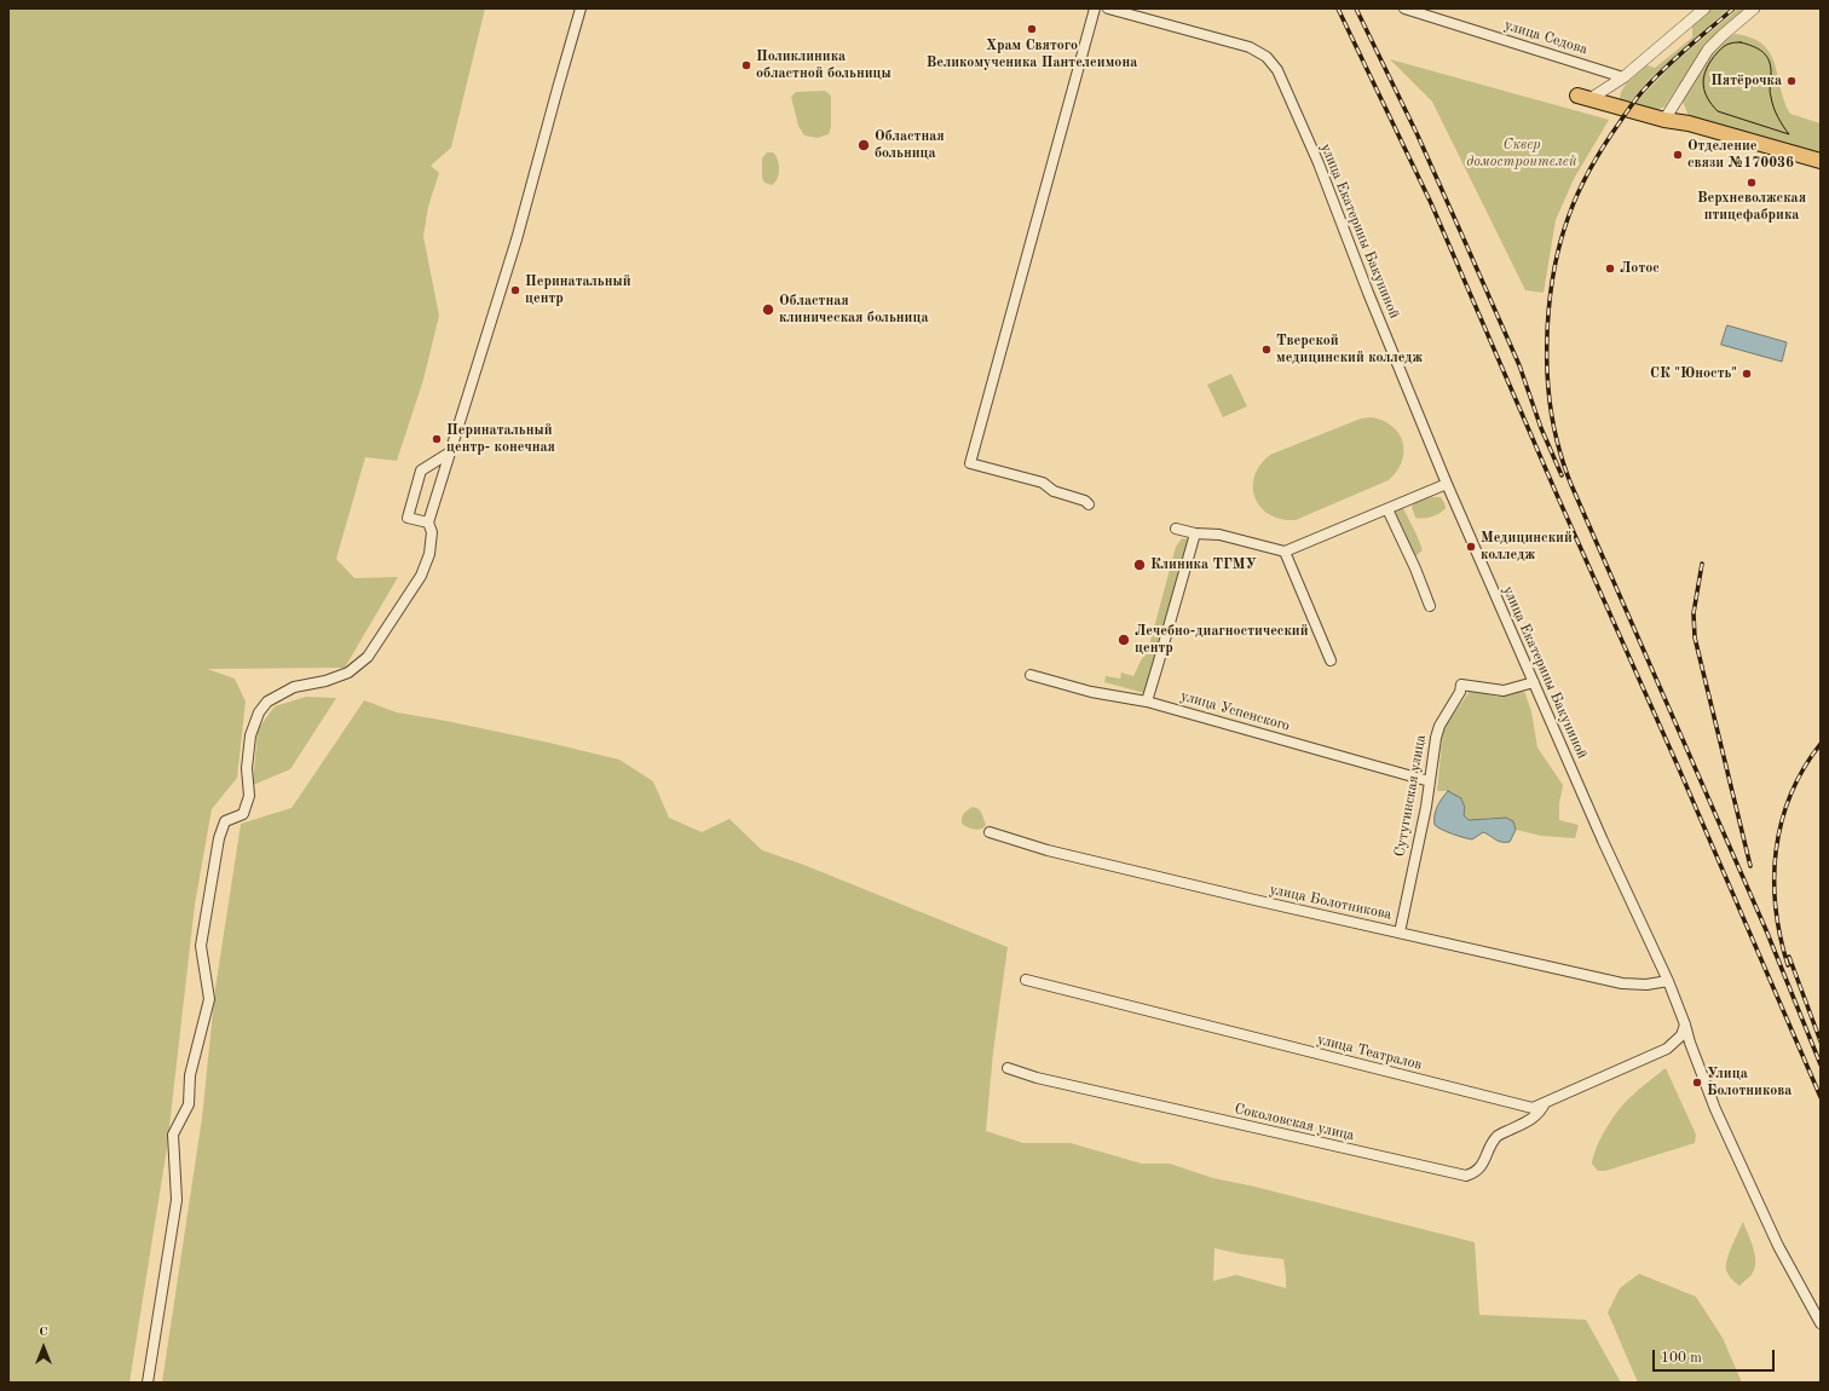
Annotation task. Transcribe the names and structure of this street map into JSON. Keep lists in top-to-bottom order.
{
  "streets": {
    "street": [
      "улица Седова",
      "улица Екатерины Бакуниной",
      "улица Успенского",
      "Сутугинская улица",
      "улица Болотникова",
      "улица Театралов",
      "Соколовская улица"
    ]
  },
  "crossings": [
    ["улица Екатерины Бакуниной", "Сутугинская улица"],
    ["улица Екатерины Бакуниной", "улица Болотникова"],
    ["улица Екатерины Бакуниной", "улица Театралов"],
    ["улица Успенского", "Сутугинская улица"],
    ["Сутугинская улица", "улица Болотникова"],
    ["улица Театралов", "Соколовская улица"]
  ],
  "parks": ["Сквер домостроителей"],
  "places": [
    "Храм Святого Великомученика Пантелеимона",
    "Поликлиника областной больницы",
    "Пятёрочка",
    "Областная больница",
    "Отделение связи №170036",
    "Верхневолжская птицефабрика",
    "Лотос",
    "Перинатальный центр",
    "Областная клиническая больница",
    "Тверской медицинский колледж",
    "СК \"Юность\"",
    "Перинатальный центр- конечная",
    "Медицинский колледж",
    "Клиника ТГМУ",
    "Лечебно-диагностический центр",
    "Улица Болотникова"
  ],
  "scale_bar": "100 m",
  "north": "top"
}
